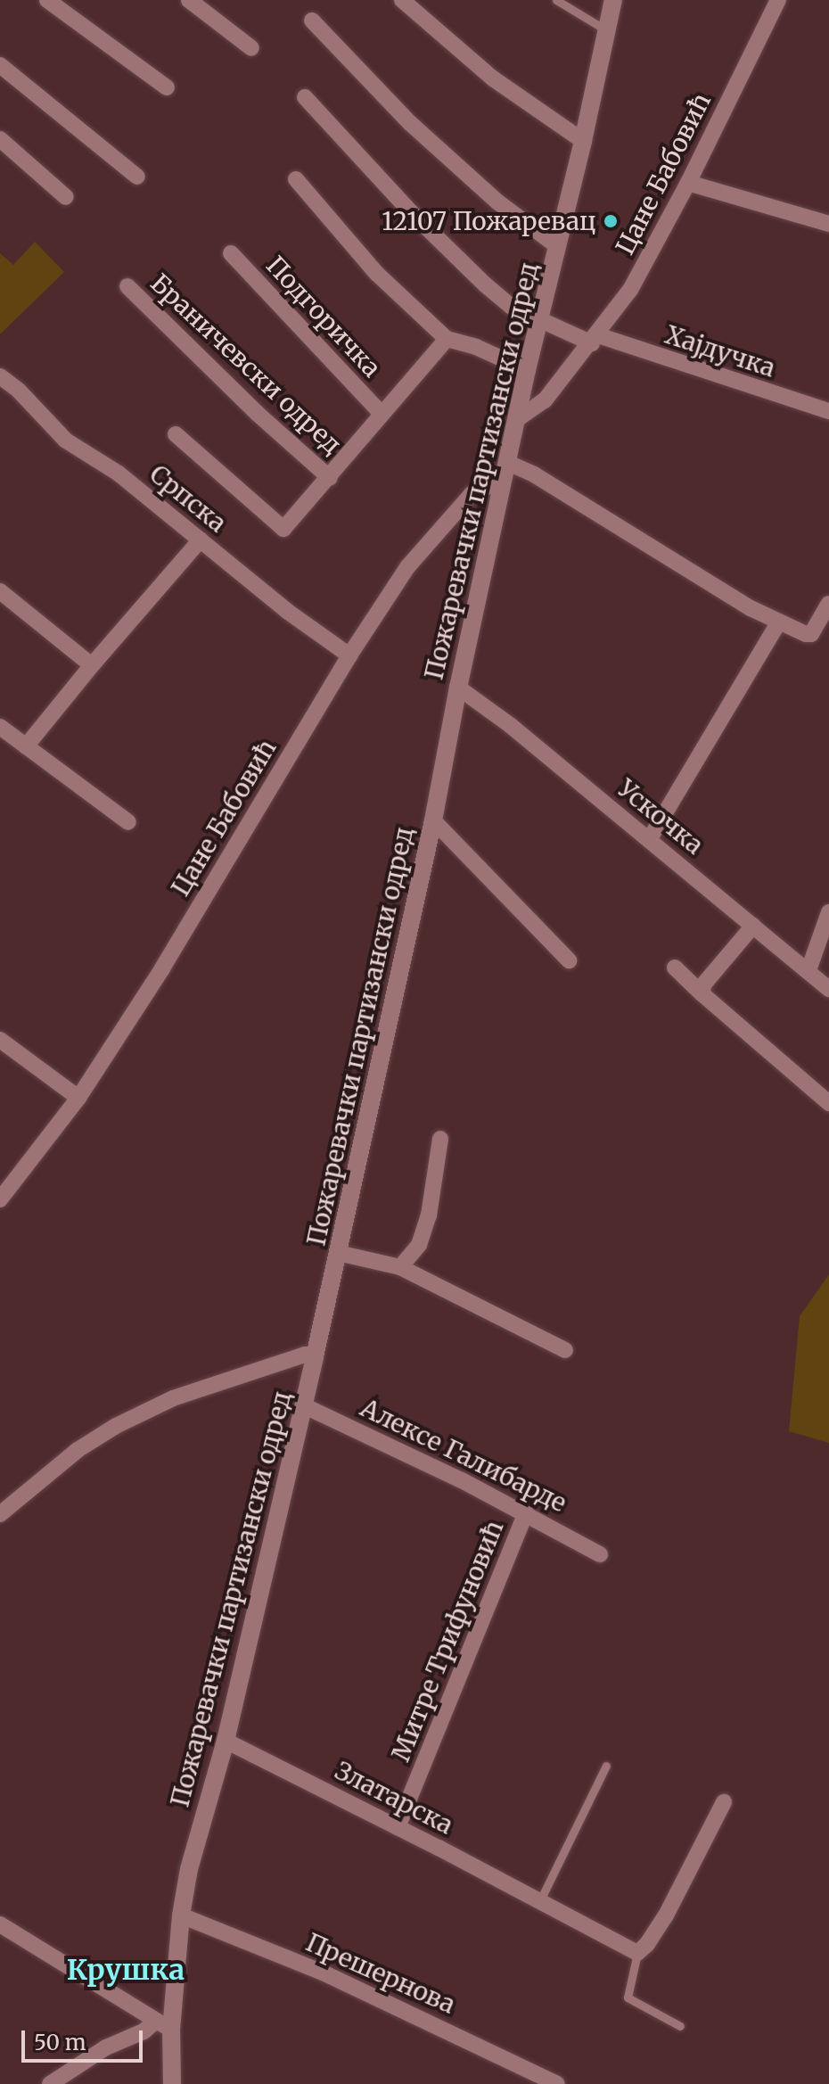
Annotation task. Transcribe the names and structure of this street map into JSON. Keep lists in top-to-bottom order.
{
  "streets": {
    "street": [
      "Цане Бабовић",
      "Подгоричка",
      "Хајдучка",
      "Браничевски одред",
      "Пожаревачки партизански одред",
      "Српска",
      "Ускочка",
      "Алексе Галибарде",
      "Митре Трифуновић",
      "Златарска",
      "Прешернова"
    ]
  },
  "crossings": [
    ["Цане Бабовић", "Хајдучка"],
    ["Цане Бабовић", "Пожаревачки партизански одред"],
    ["Цане Бабовић", "Српска"],
    ["Подгоричка", "Браничевски одред"],
    ["Хајдучка", "Пожаревачки партизански одред"],
    ["Пожаревачки партизански одред", "Ускочка"],
    ["Пожаревачки партизански одред", "Алексе Галибарде"],
    ["Пожаревачки партизански одред", "Златарска"],
    ["Пожаревачки партизански одред", "Прешернова"],
    ["Алексе Галибарде", "Митре Трифуновић"],
    ["Митре Трифуновић", "Златарска"]
  ],
  "districts": ["Крушка"],
  "places": ["12107 Пожаревац"],
  "scale_bar": "50 m"
}
